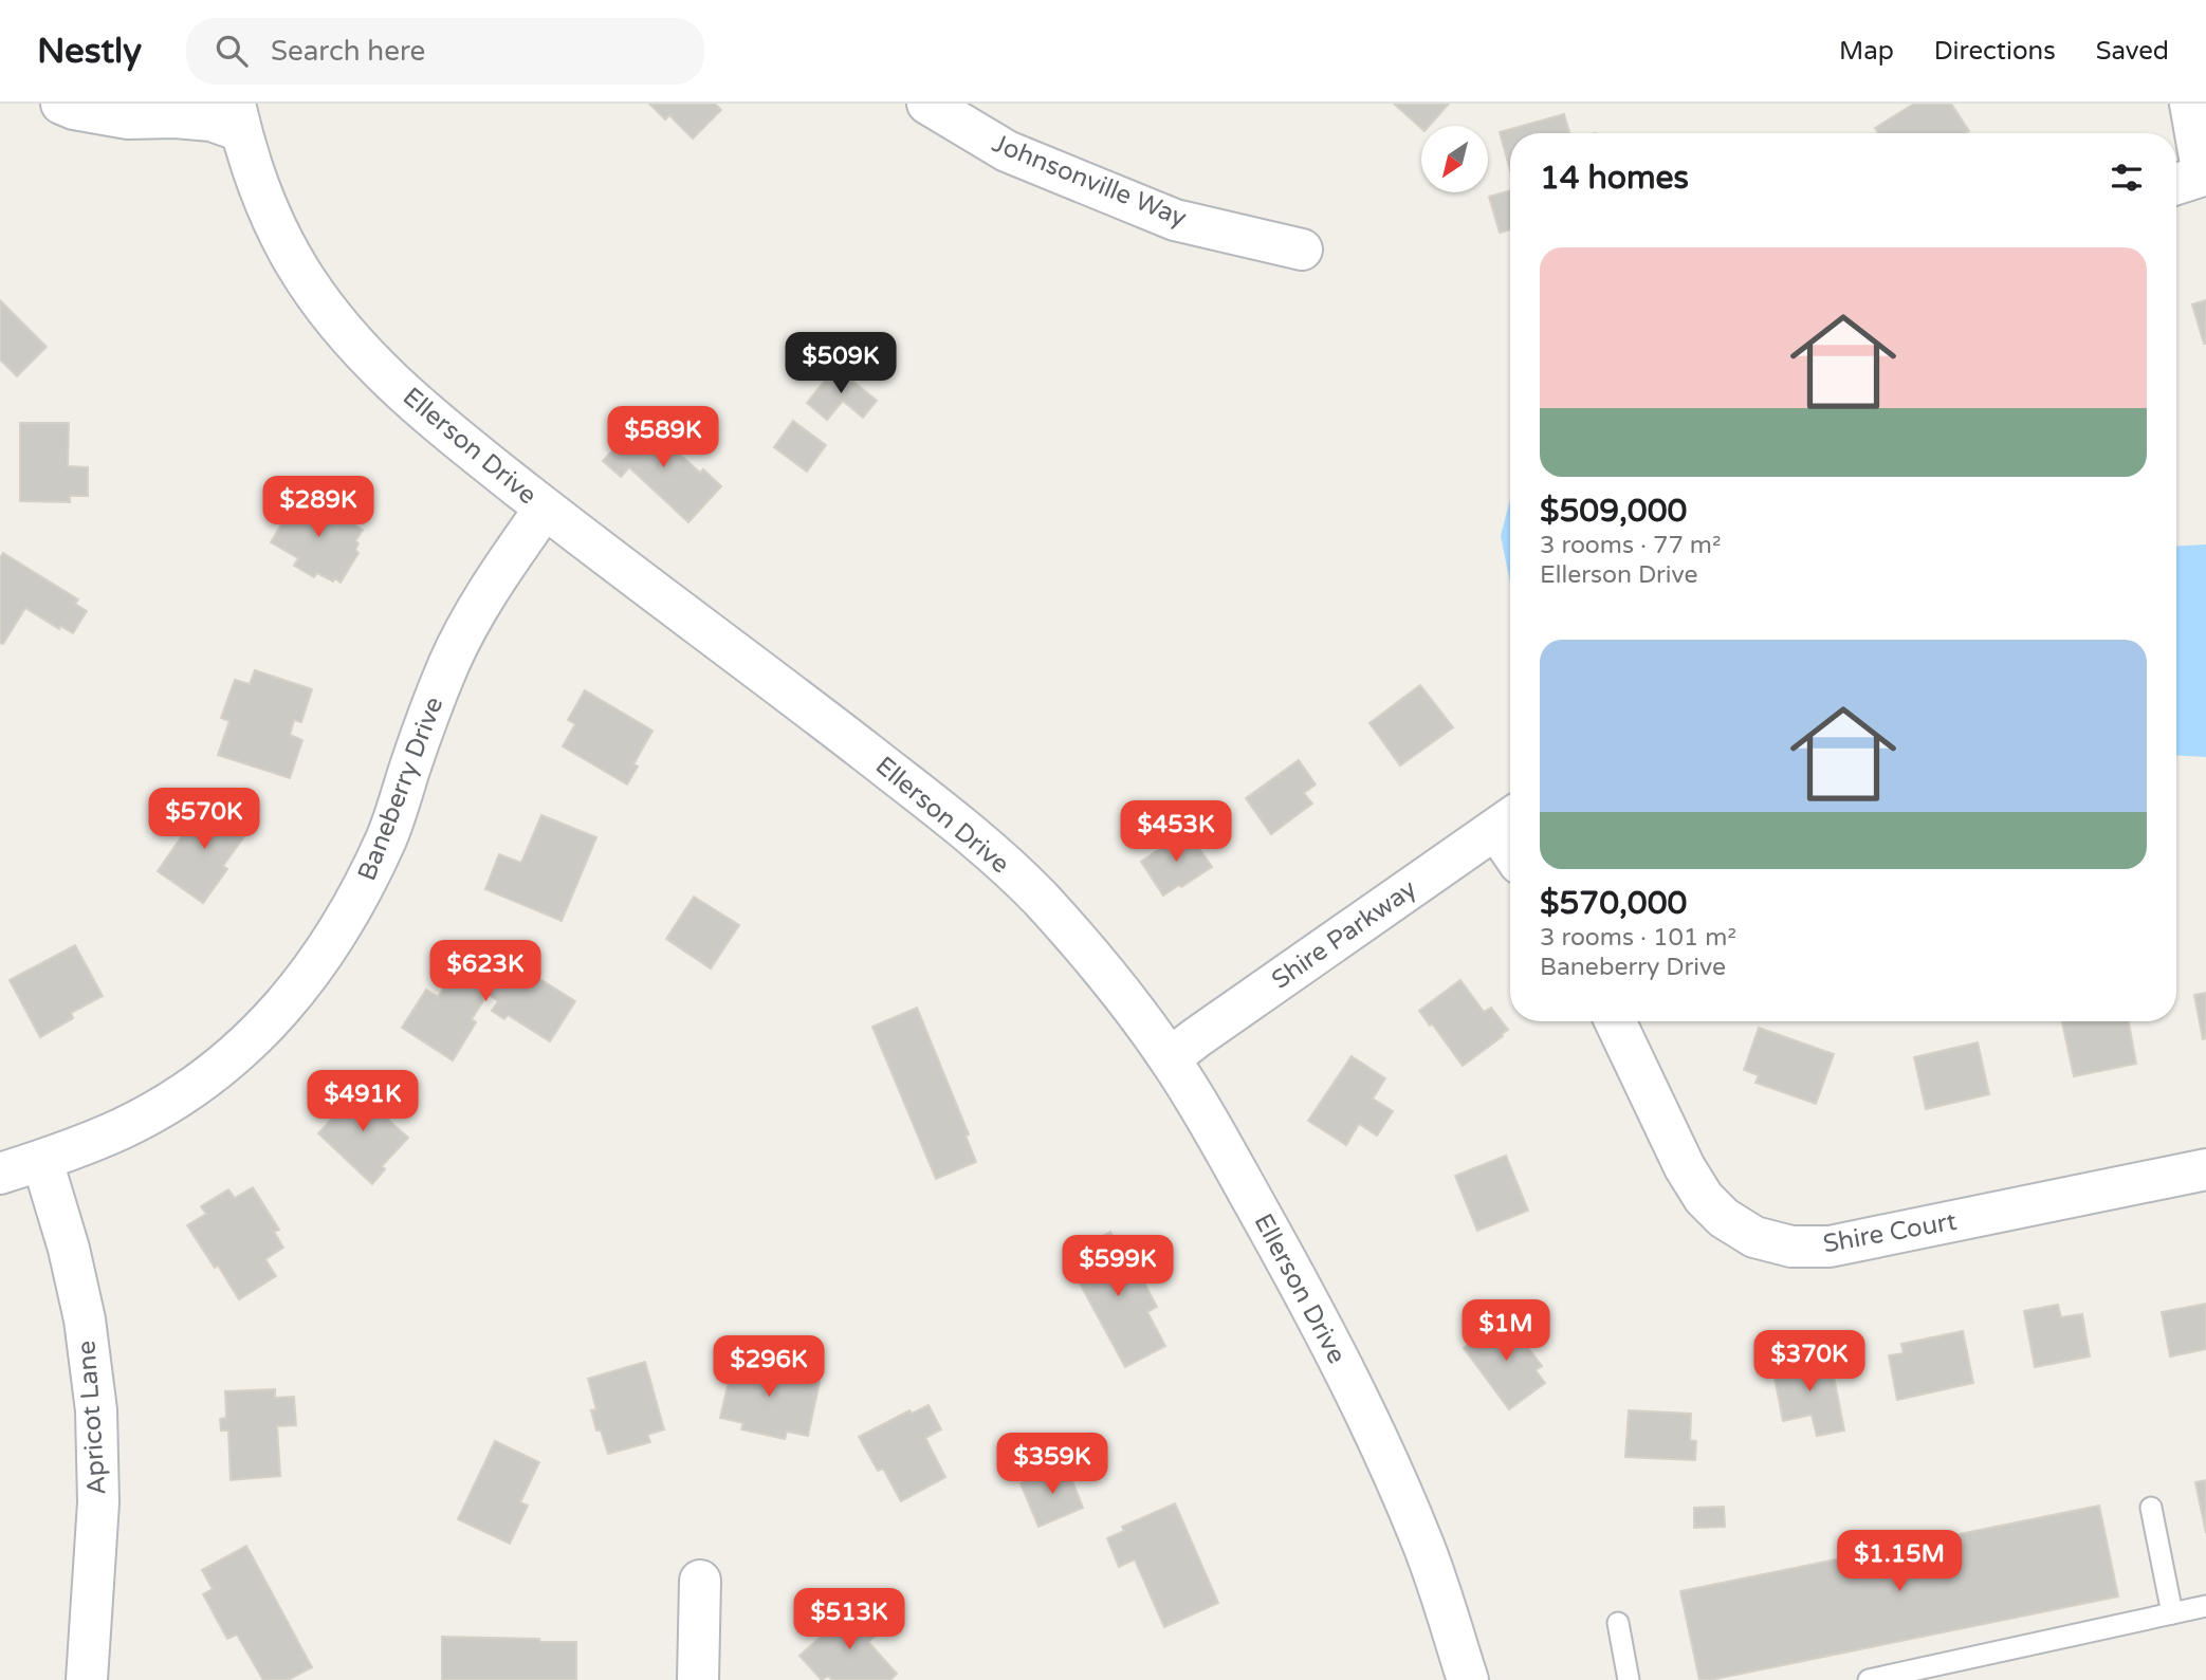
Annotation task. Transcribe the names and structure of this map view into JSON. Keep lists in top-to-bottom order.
{
  "streets": {
    "street": [
      "Johnsonville Way",
      "Ellerson Drive",
      "Baneberry Drive",
      "Shire Parkway",
      "Shire Court",
      "Apricot Lane"
    ]
  },
  "crossings": [
    ["Ellerson Drive", "Baneberry Drive"],
    ["Ellerson Drive", "Shire Parkway"],
    ["Baneberry Drive", "Apricot Lane"]
  ],
  "north": "bottom left",
  "page": {
    "header": "Nestly",
    "search": "Search here",
    "nav": ["Map", "Directions", "Saved"],
    "heading": "14 homes",
    "list": [
      {
        "name": "$509,000",
        "note": "3 rooms · 77 m² · Ellerson Drive"
      },
      {
        "name": "$570,000",
        "note": "3 rooms · 101 m² · Baneberry Drive"
      }
    ],
    "price": [
      "$509K",
      "$589K",
      "$289K",
      "$570K",
      "$453K",
      "$623K",
      "$491K",
      "$599K",
      "$1M",
      "$370K",
      "$296K",
      "$359K",
      "$1.15M",
      "$513K"
    ]
  }
}
